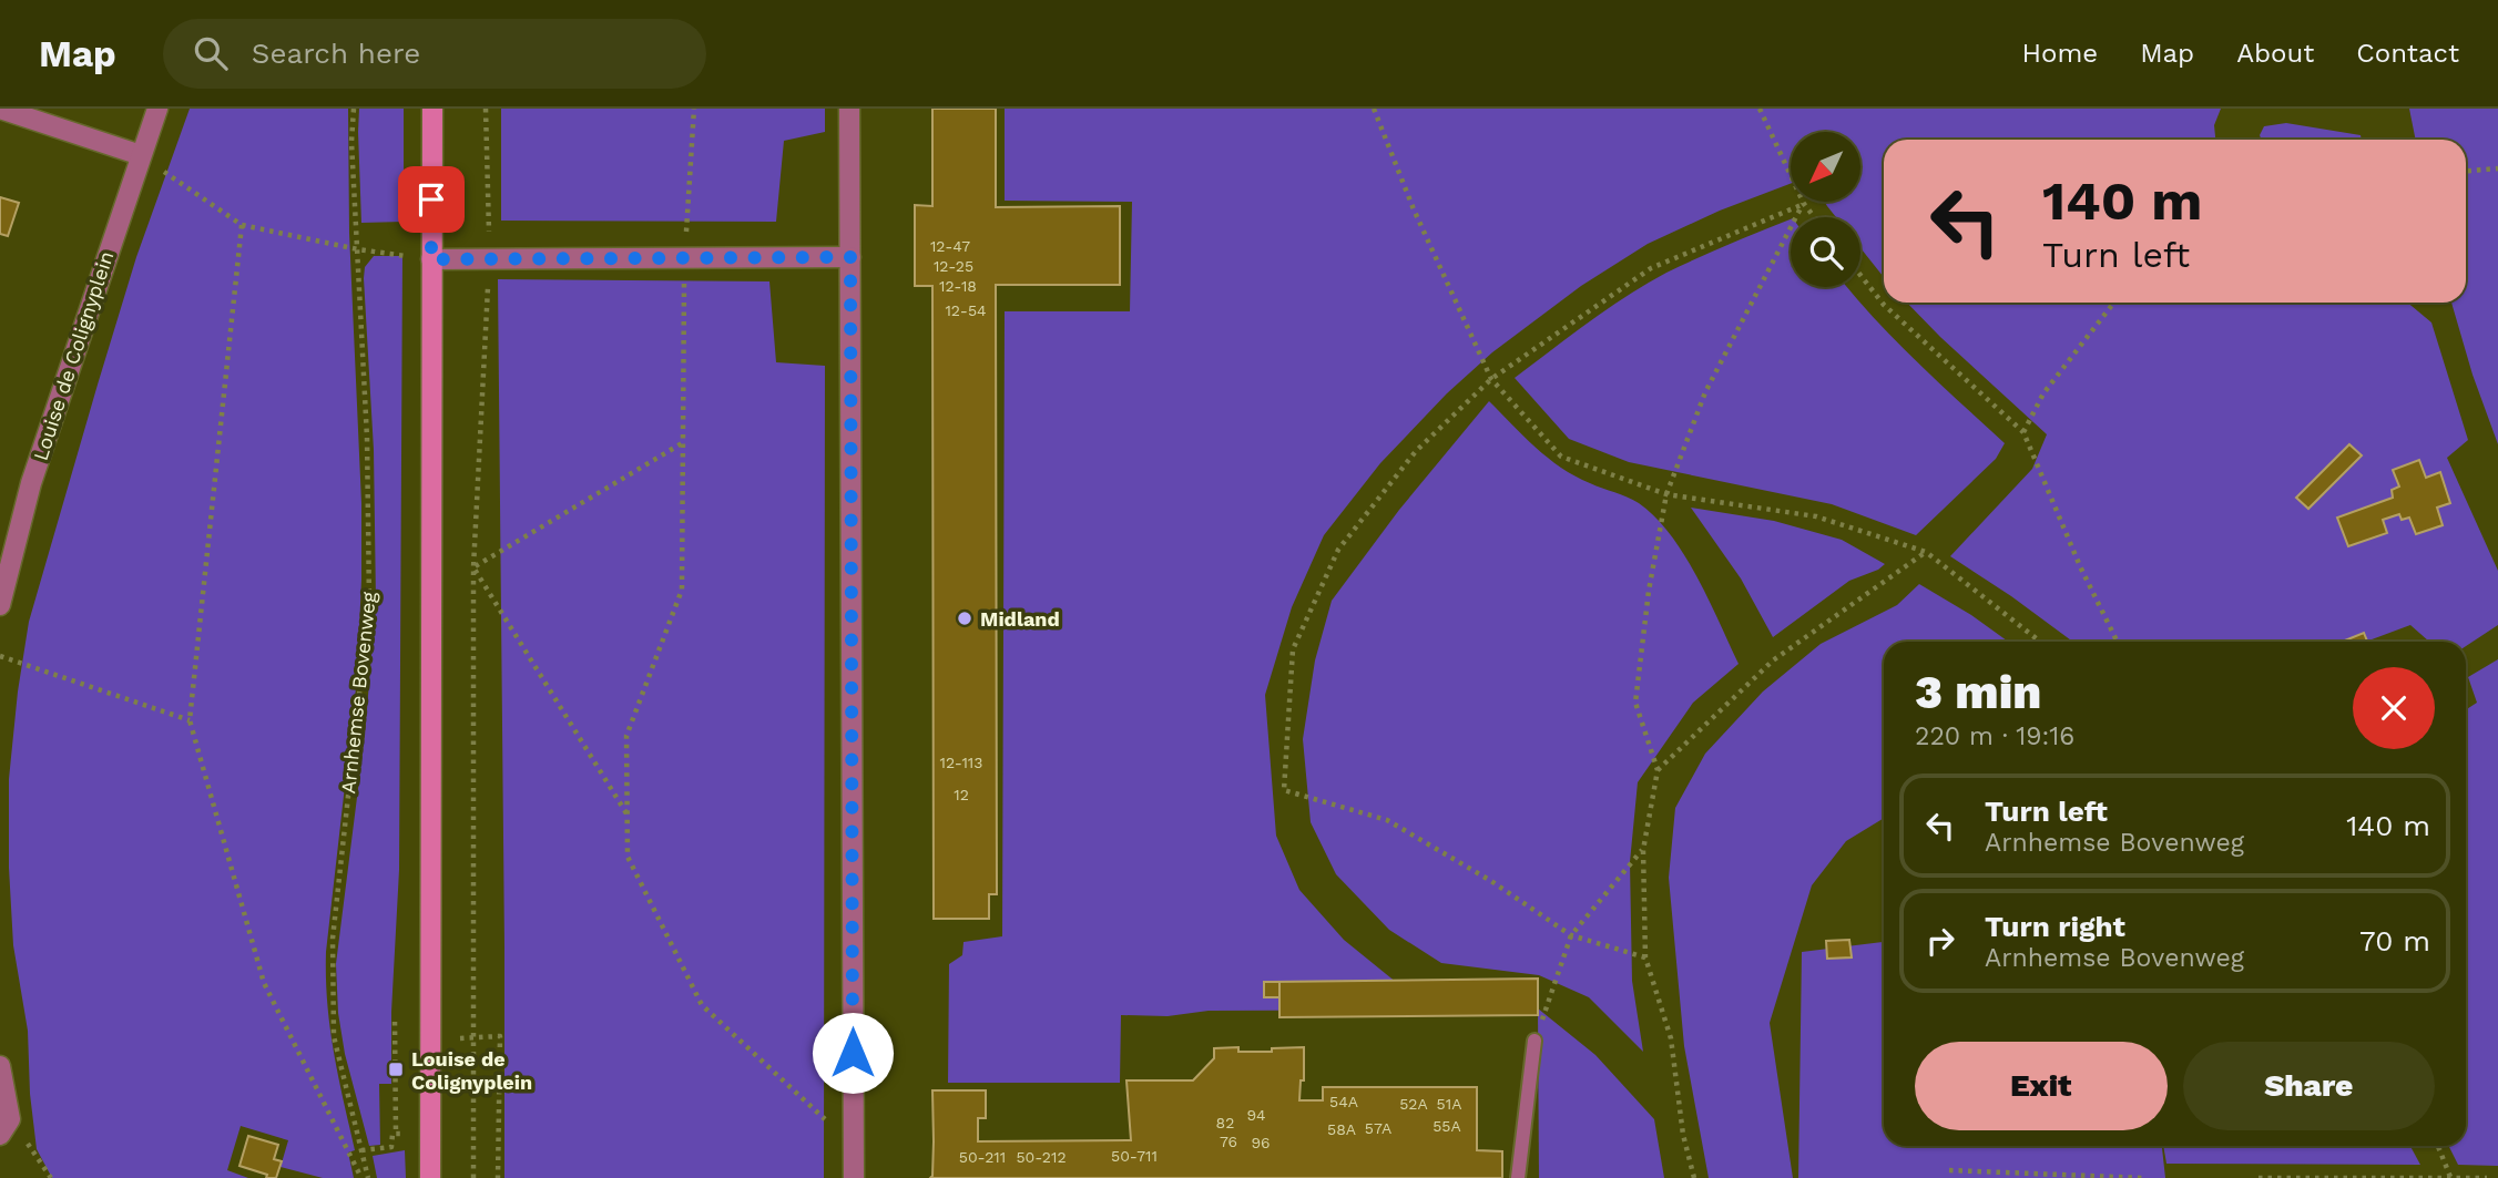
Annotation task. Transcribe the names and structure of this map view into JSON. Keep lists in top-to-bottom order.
{
  "streets": {
    "street": ["Louise de Colignyplein"],
    "path": ["Arnhemse Bovenweg"]
  },
  "places": {
    "other": ["Midland"],
    "transit": ["Louise de Colignyplein"]
  },
  "house_numbers": [
    "12-47",
    "12-25",
    "12-18",
    "12-54",
    "12-113",
    "12",
    "54A",
    "52A",
    "51A",
    "94",
    "82",
    "55A",
    "57A",
    "58A",
    "76",
    "96",
    "50-711",
    "50-211",
    "50-212"
  ],
  "north": "bottom left",
  "page": {
    "header": "Map",
    "search": "Search here",
    "nav": [
      "Home",
      "Map",
      "About",
      "Contact"
    ],
    "turn": ["140 m", "Turn left"],
    "heading": ["3 min", "220 m · 19:16"],
    "list": [
      {
        "name": "Turn left",
        "note": "Arnhemse Bovenweg",
        "value": "140 m"
      },
      {
        "name": "Turn right",
        "note": "Arnhemse Bovenweg",
        "value": "70 m"
      }
    ],
    "buttons": ["Exit", "Share"]
  }
}
